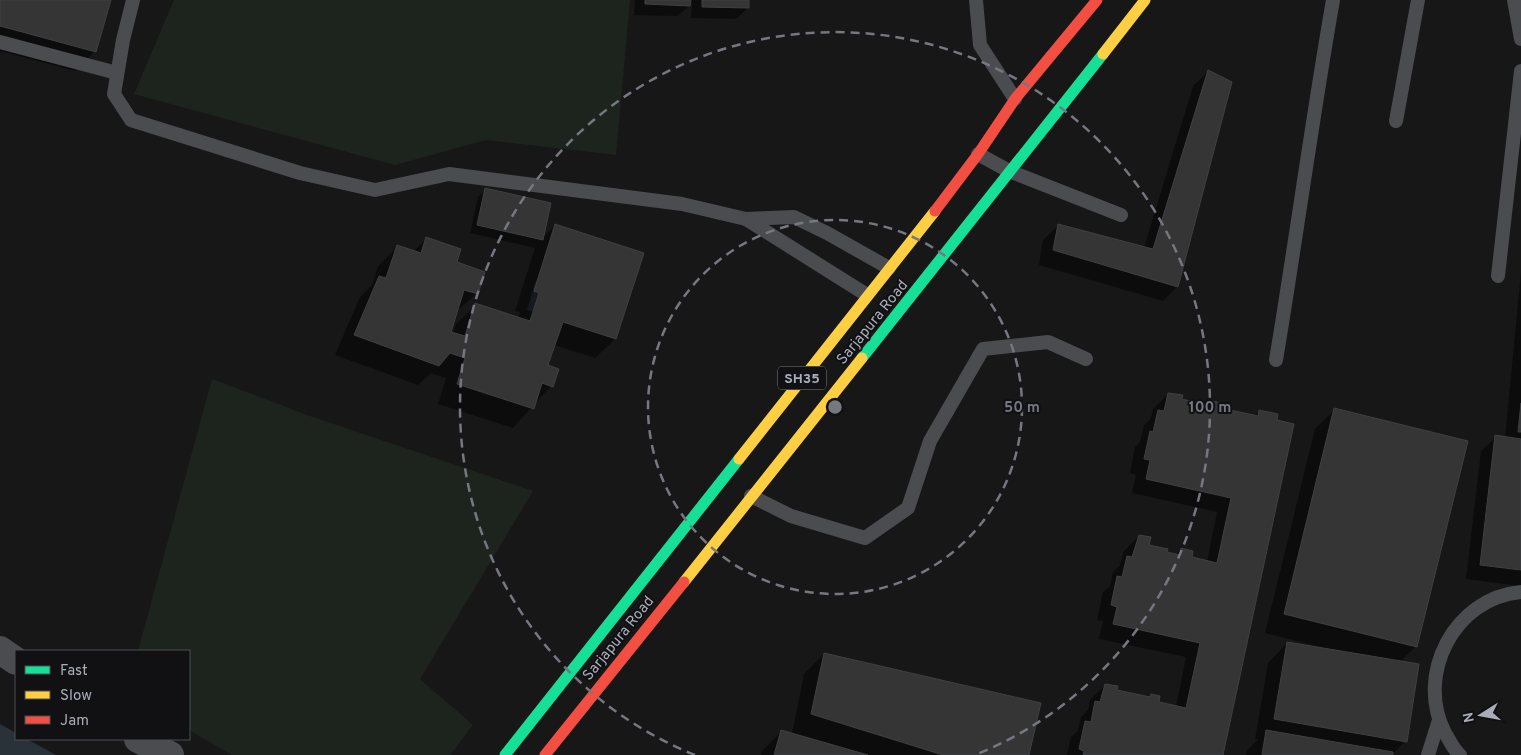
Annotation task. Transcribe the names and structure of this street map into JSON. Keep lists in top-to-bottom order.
{
  "streets": {
    "main road": ["Sarjapura Road", "SH35"]
  },
  "legend": ["Fast", "Slow", "Jam"],
  "north": "left",
  "rings": ["50 m", "100 m"]
}
